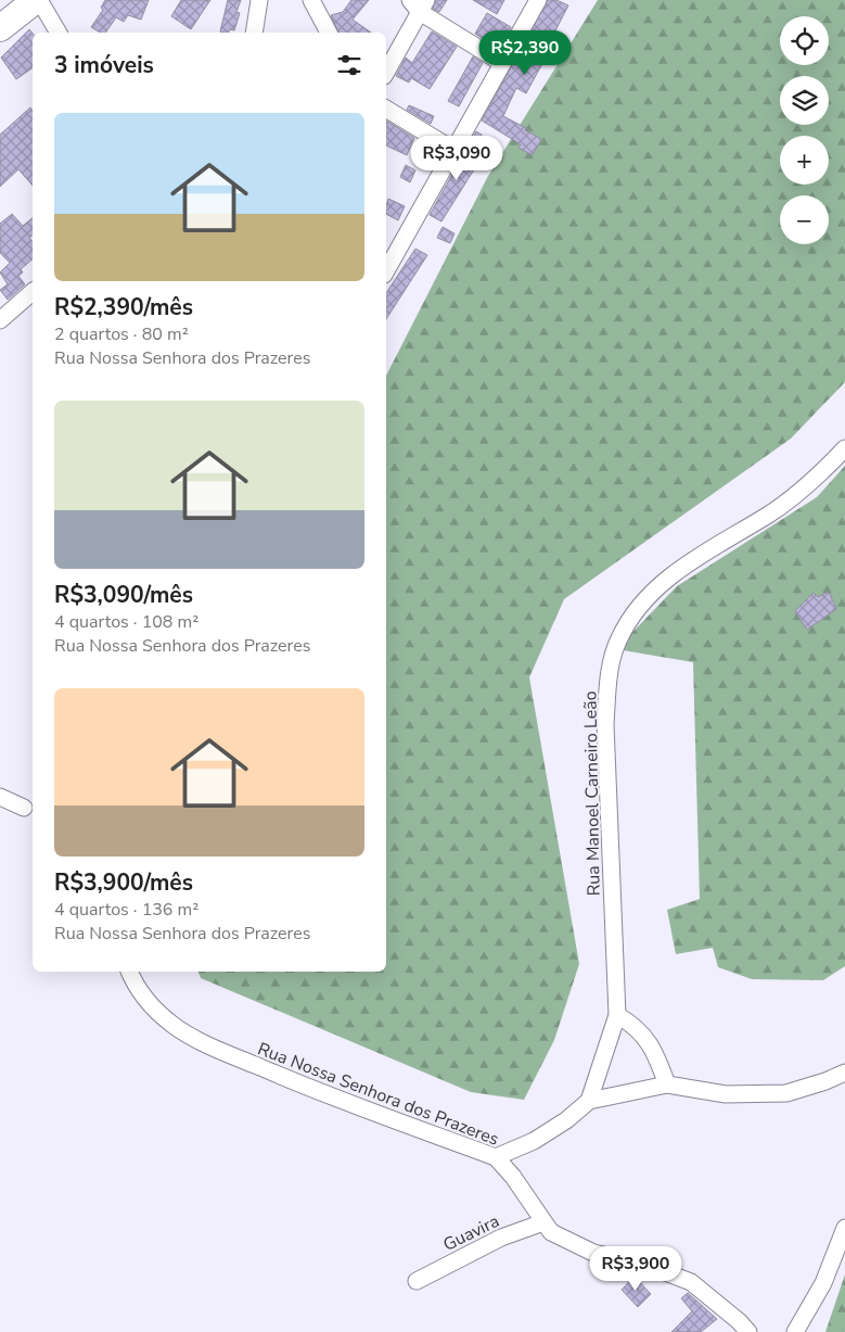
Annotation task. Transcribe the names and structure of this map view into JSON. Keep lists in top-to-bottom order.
{
  "streets": {
    "street": ["Rua Manoel Carneiro Leão", "Rua Nossa Senhora dos Prazeres", "Guavira"]
  },
  "crossings": [
    ["Rua Nossa Senhora dos Prazeres", "Guavira"]
  ],
  "page": {
    "map_buttons": ["+", "−"],
    "price": ["R$2,390", "R$3,090", "R$3,900"],
    "heading": "3 imóveis",
    "list": [
      {
        "name": "R$2,390/mês",
        "note": "2 quartos · 80 m² · Rua Nossa Senhora dos Prazeres"
      },
      {
        "name": "R$3,090/mês",
        "note": "4 quartos · 108 m² · Rua Nossa Senhora dos Prazeres"
      },
      {
        "name": "R$3,900/mês",
        "note": "4 quartos · 136 m² · Rua Nossa Senhora dos Prazeres"
      }
    ]
  }
}
